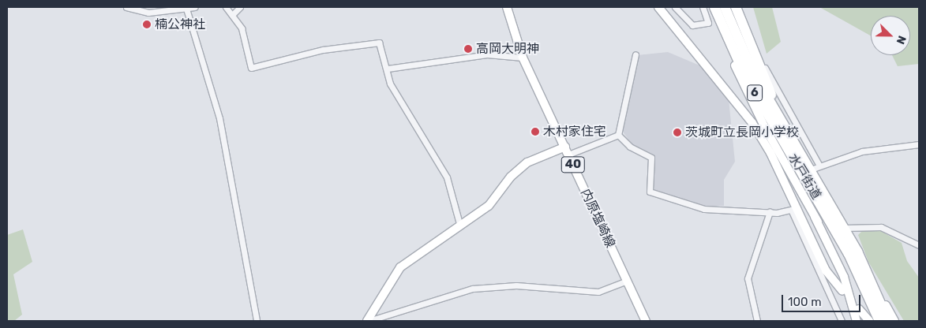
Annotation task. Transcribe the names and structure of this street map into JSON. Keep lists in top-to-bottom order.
{
  "streets": {
    "highway": ["6", "水戸街道"],
    "main road": ["40", "内原塩崎線"]
  },
  "crossings": [
    ["6", "水戸街道"]
  ],
  "places": [
    "楠公神社",
    "高岡大明神",
    "木村家住宅",
    "茨城町立長岡小学校"
  ],
  "scale_bar": "100 m",
  "north": "bottom right"
}
